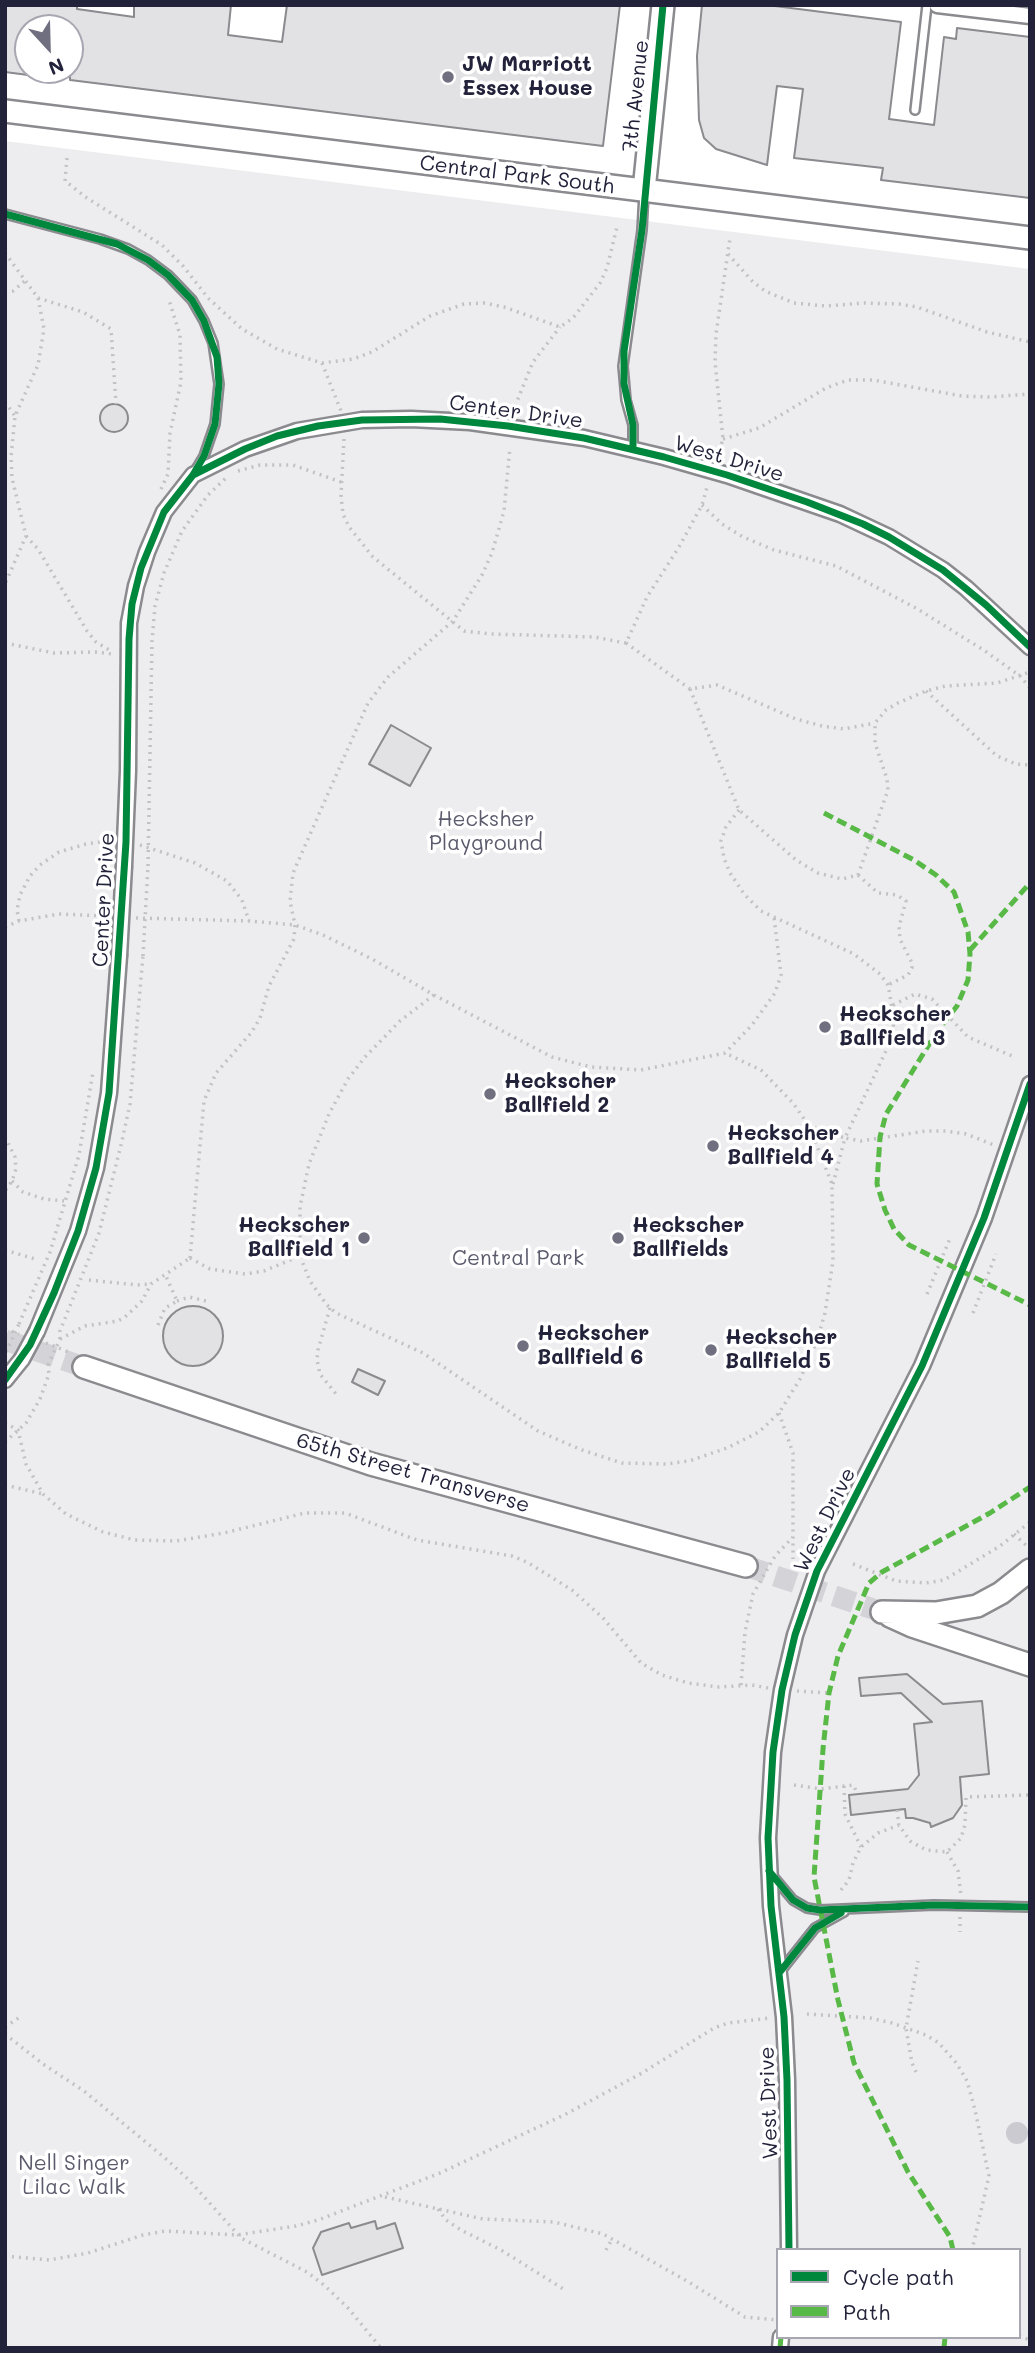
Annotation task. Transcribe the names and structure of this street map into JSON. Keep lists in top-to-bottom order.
{
  "streets": {
    "main road": ["7th Avenue", "Central Park South", "65th Street Transverse"],
    "street": ["Center Drive", "West Drive"]
  },
  "crossings": [
    ["7th Avenue", "Central Park South"],
    ["Center Drive", "West Drive"]
  ],
  "parks": ["Hecksher Playground", "Central Park", "Nell Singer Lilac Walk"],
  "places": [
    "JW Marriott Essex House",
    "Heckscher Ballfield 3",
    "Heckscher Ballfield 2",
    "Heckscher Ballfield 4",
    "Heckscher Ballfield 1",
    "Heckscher Ballfields",
    "Heckscher Ballfield 6",
    "Heckscher Ballfield 5"
  ],
  "legend": ["Cycle path", "Path"],
  "north": "bottom"
}
